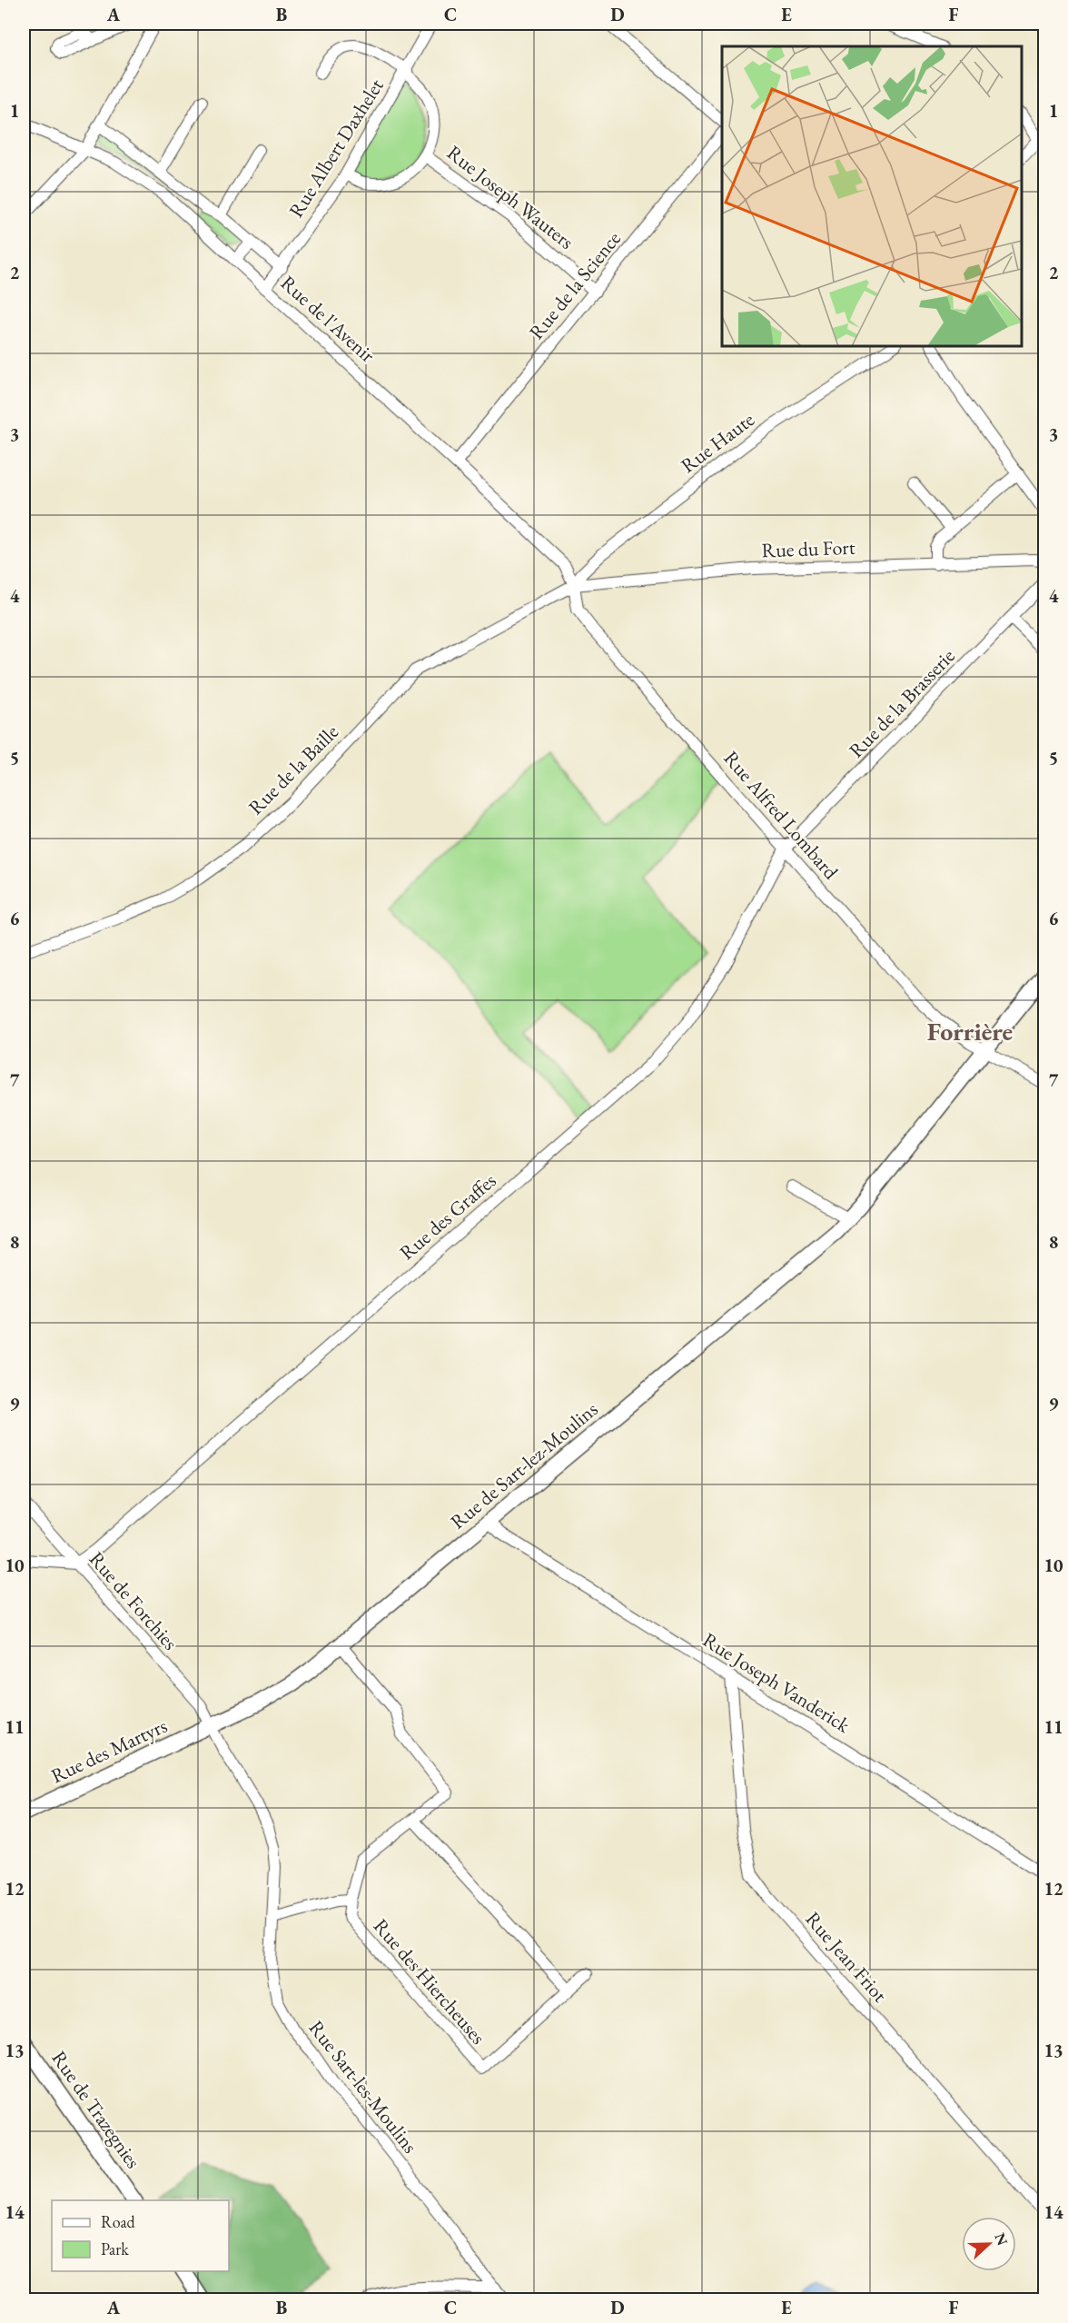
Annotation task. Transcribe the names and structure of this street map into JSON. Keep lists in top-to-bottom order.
{
  "streets": {
    "main road": ["Rue de Sart-lez-Moulins", "Rue des Martyrs", "Rue de Trazegnies"],
    "street": [
      "Rue Albert Daxhelet",
      "Rue Joseph Wauters",
      "Rue de la Science",
      "Rue de l'Avenir",
      "Rue Haute",
      "Rue du Fort",
      "Rue de la Brasserie",
      "Rue de la Baille",
      "Rue Alfred Lombard",
      "Rue des Graffes",
      "Rue de Forchies",
      "Rue Joseph Vanderick",
      "Rue Jean Friot",
      "Rue des Hiercheuses",
      "Rue Sart-les-Moulins"
    ]
  },
  "crossings": [
    ["Rue Albert Daxhelet", "Rue Joseph Wauters"],
    ["Rue Albert Daxhelet", "Rue de l'Avenir"],
    ["Rue Joseph Wauters", "Rue de la Science"],
    ["Rue de la Science", "Rue de l'Avenir"],
    ["Rue de l'Avenir", "Rue Haute"],
    ["Rue de l'Avenir", "Rue du Fort"],
    ["Rue de l'Avenir", "Rue de la Baille"],
    ["Rue de l'Avenir", "Rue Alfred Lombard"],
    ["Rue Haute", "Rue du Fort"],
    ["Rue Haute", "Rue de la Baille"],
    ["Rue Haute", "Rue Alfred Lombard"],
    ["Rue du Fort", "Rue de la Baille"],
    ["Rue du Fort", "Rue Alfred Lombard"],
    ["Rue de la Brasserie", "Rue Alfred Lombard"],
    ["Rue de la Brasserie", "Rue des Graffes"],
    ["Rue de la Baille", "Rue Alfred Lombard"],
    ["Rue Alfred Lombard", "Rue des Graffes"],
    ["Rue Alfred Lombard", "Rue de Sart-lez-Moulins"],
    ["Rue des Graffes", "Rue de Forchies"],
    ["Rue de Sart-lez-Moulins", "Rue de Forchies"],
    ["Rue de Sart-lez-Moulins", "Rue Joseph Vanderick"],
    ["Rue de Sart-lez-Moulins", "Rue des Martyrs"],
    ["Rue de Forchies", "Rue des Martyrs"],
    ["Rue de Forchies", "Rue Sart-les-Moulins"],
    ["Rue Joseph Vanderick", "Rue Jean Friot"]
  ],
  "districts": ["Forrière"],
  "legend": ["Road", "Park"],
  "north": "right",
  "grid": {
    "columns": [
      "A",
      "B",
      "C",
      "D",
      "E",
      "F"
    ],
    "rows": [
      "1",
      "2",
      "3",
      "4",
      "5",
      "6",
      "7",
      "8",
      "9",
      "10",
      "11",
      "12",
      "13",
      "14"
    ]
  }
}
